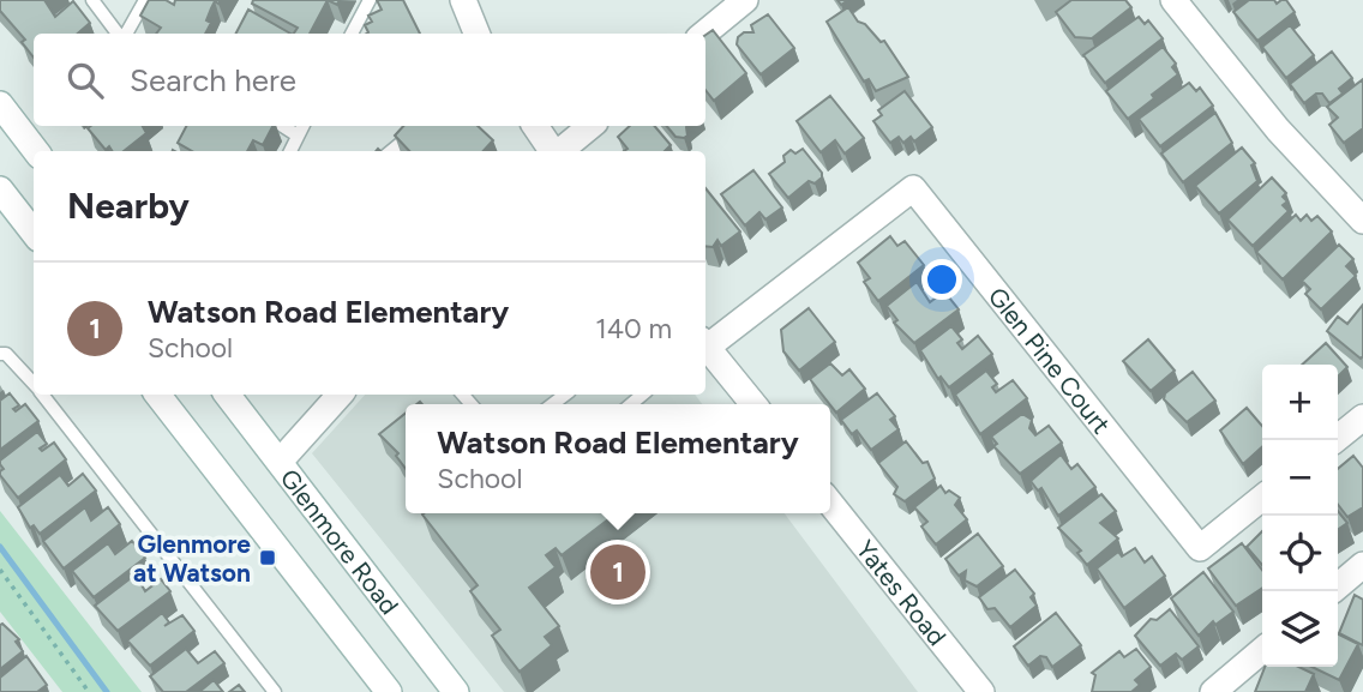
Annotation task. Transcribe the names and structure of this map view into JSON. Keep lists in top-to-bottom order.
{
  "streets": {
    "street": ["Glen Pine Court", "Glenmore Road", "Yates Road"]
  },
  "places": {
    "transit": ["Glenmore at Watson"]
  },
  "page": {
    "search": "Search here",
    "heading": "Nearby",
    "list": [
      {
        "mark": "1",
        "name": "Watson Road Elementary",
        "note": "School",
        "value": "140 m"
      }
    ],
    "map_buttons": ["+", "−"],
    "popup": ["Watson Road Elementary", "School"],
    "pins": "1"
  }
}
